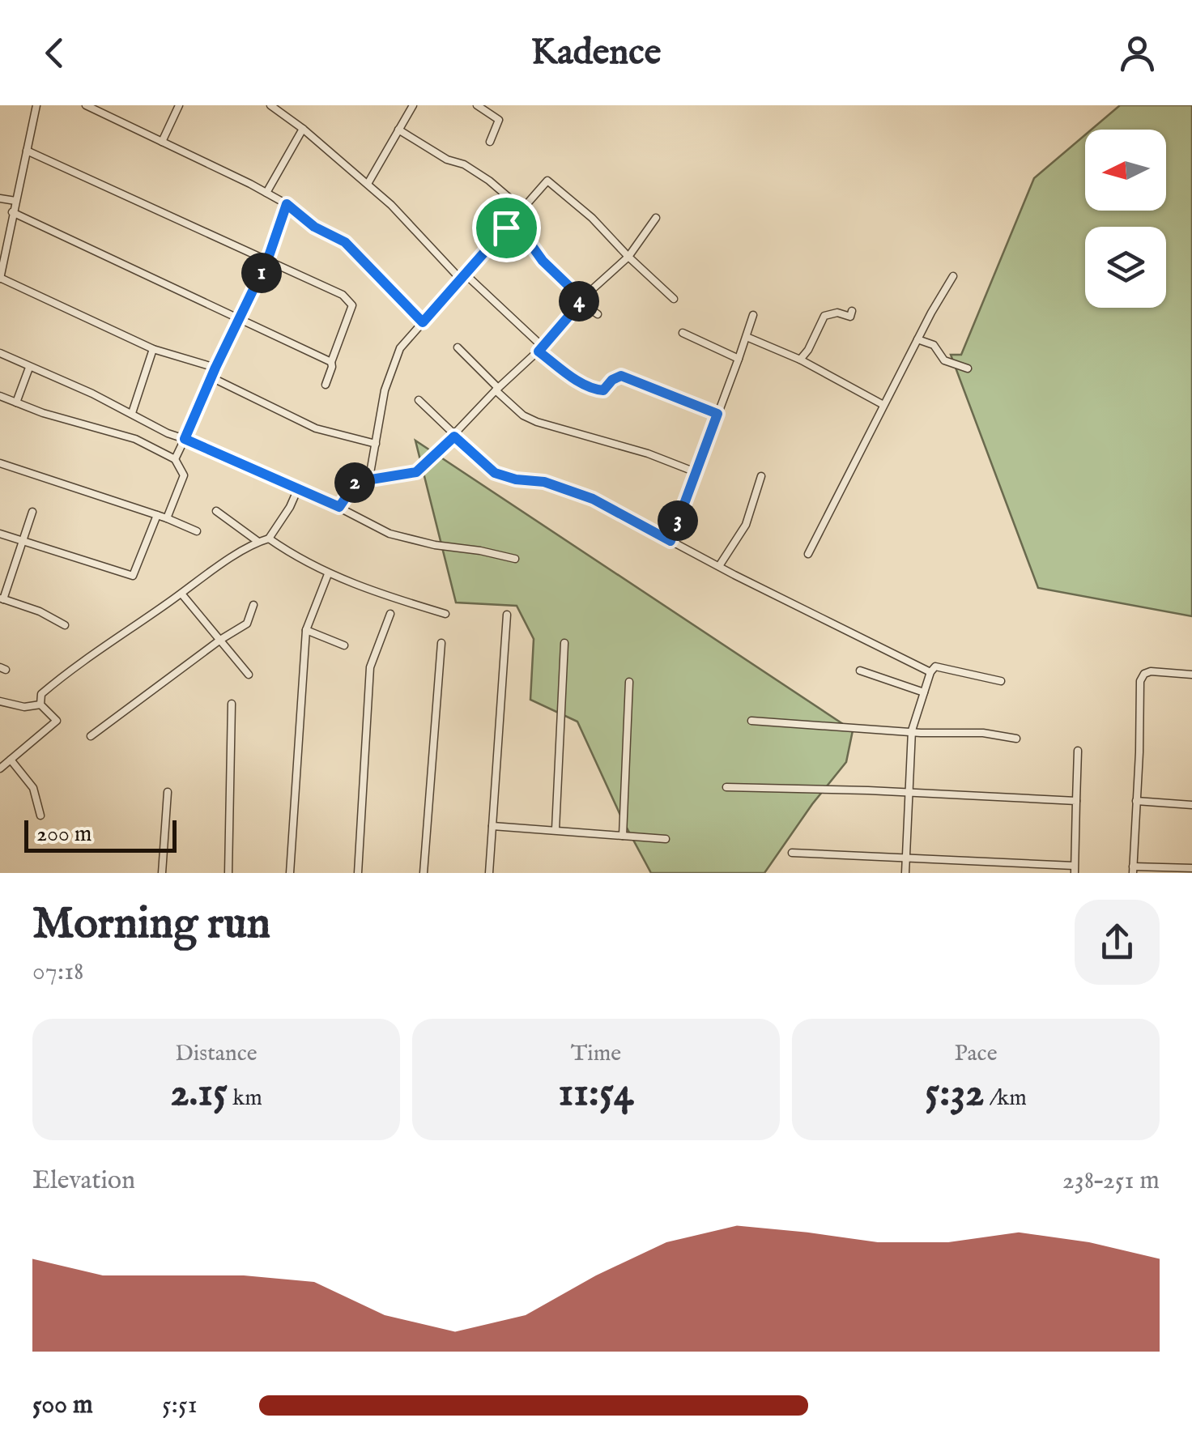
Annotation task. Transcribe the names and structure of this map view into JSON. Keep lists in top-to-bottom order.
{
  "scale_bar": "200 m",
  "north": "left",
  "page": {
    "header": "Kadence",
    "pins": [
      "1",
      "4",
      "2",
      "3"
    ],
    "scale": "200 m",
    "heading": ["Morning run", "07:18"],
    "stats": [
      ["Distance", "2.15 km"],
      ["Time", "11:54"],
      ["Pace", "5:32 /km"]
    ],
    "chart": ["Elevation", "238–251 m"],
    "list": [
      {
        "name": "500 m",
        "note": "5:51"
      }
    ]
  }
}
